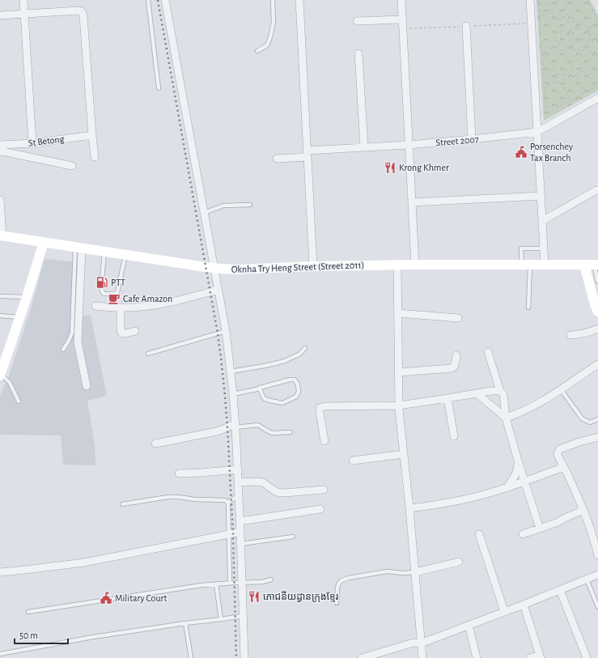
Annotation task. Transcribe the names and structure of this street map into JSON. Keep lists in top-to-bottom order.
{
  "streets": {
    "main road": ["Oknha Try Heng Street (Street 2011)"],
    "street": ["St Betong", "Street 2007"]
  },
  "places": {
    "public building": ["Porsenchey Tax Branch", "Military Court"],
    "restaurant": ["Krong Khmer", "ភោជនីយដ្ធានក្រុងខ្មែរ"],
    "fuel station": ["PTT"],
    "cafe": ["Cafe Amazon"]
  },
  "scale_bar": "50 m"
}
